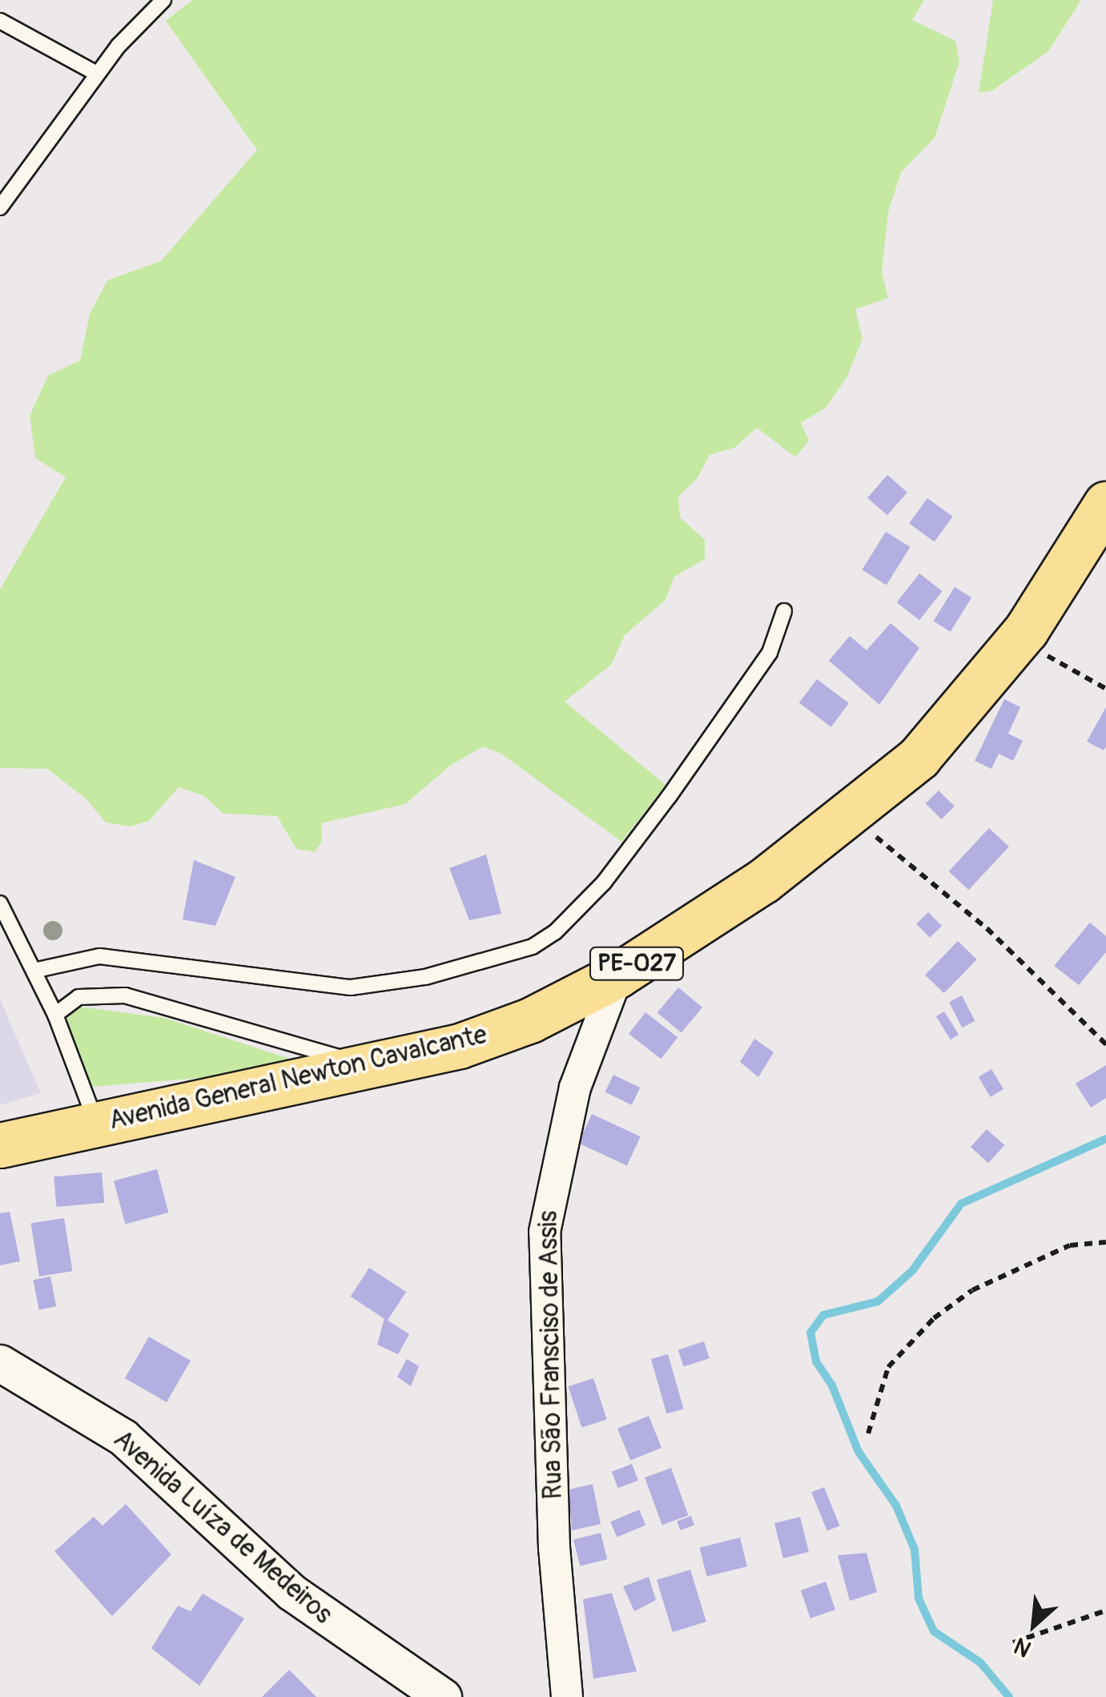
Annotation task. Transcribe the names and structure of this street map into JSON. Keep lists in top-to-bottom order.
{
  "streets": {
    "main road": ["PE-027", "Avenida General Newton Cavalcante"],
    "street": ["Rua São Fransciso de Assis", "Avenida Luíza de Medeiros"]
  },
  "crossings": [
    ["Avenida General Newton Cavalcante", "Rua São Fransciso de Assis"]
  ],
  "north": "bottom left"
}
